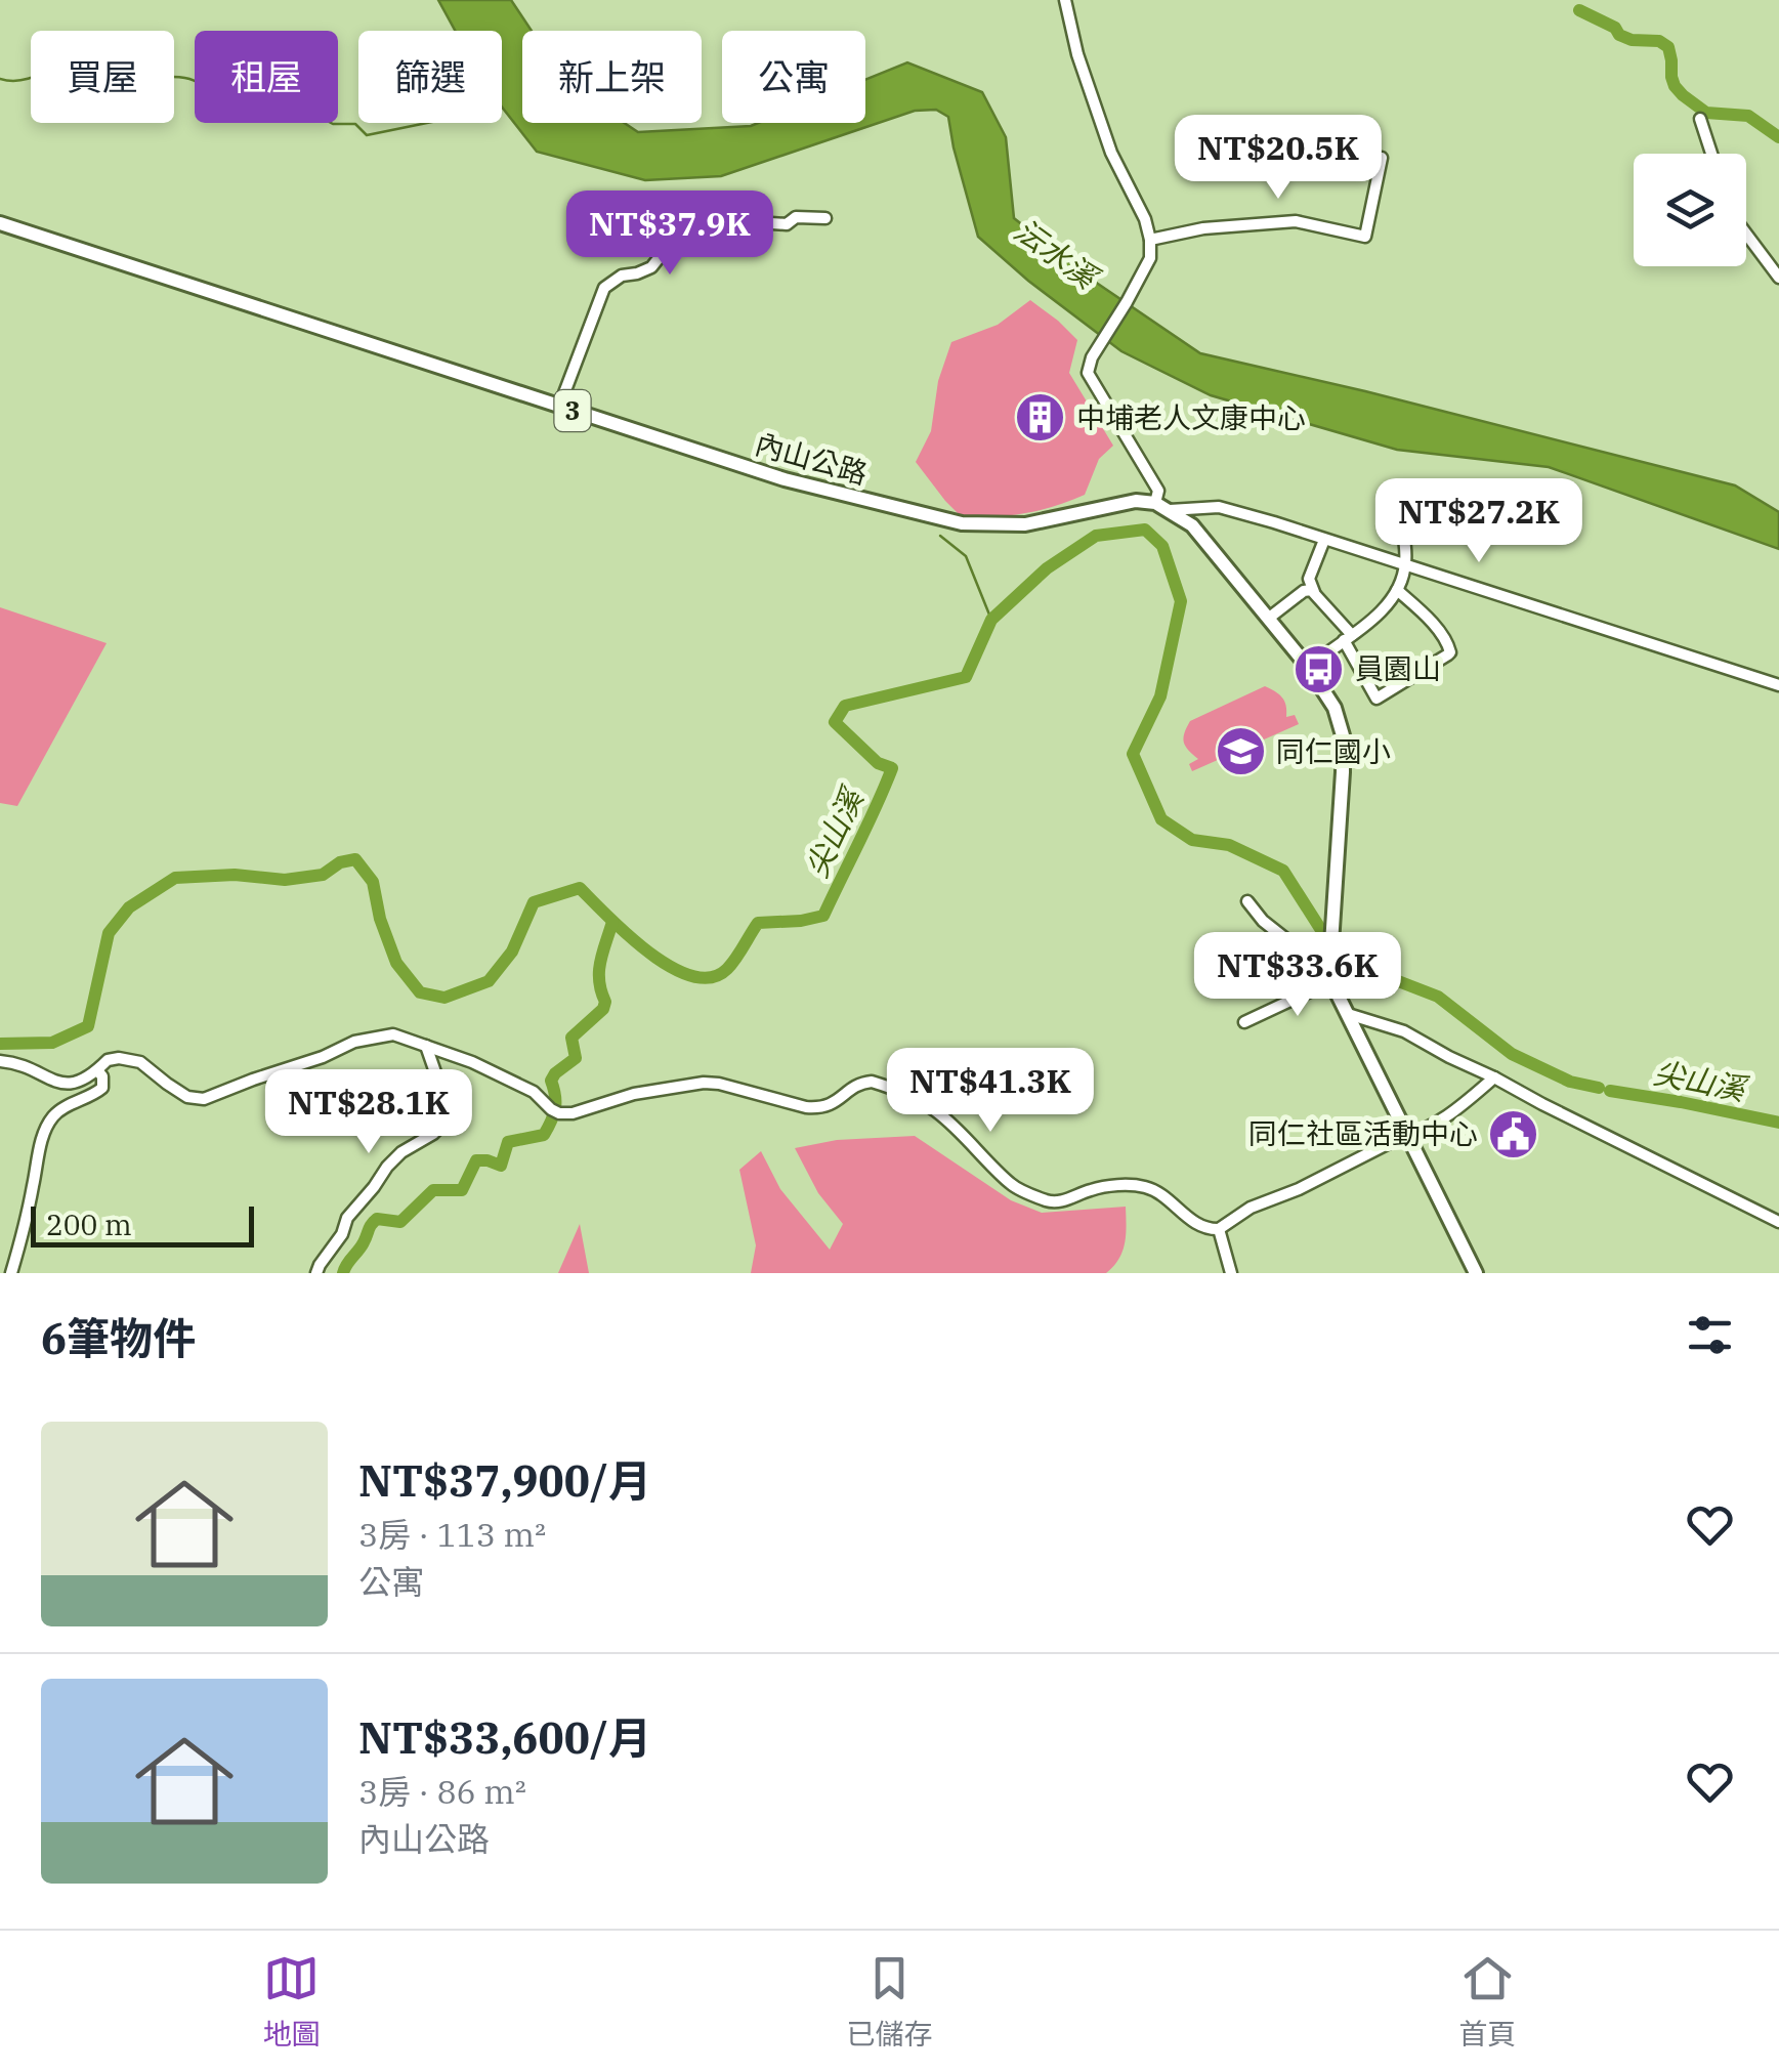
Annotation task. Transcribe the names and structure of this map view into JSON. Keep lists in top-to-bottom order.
{
  "streets": {
    "main road": ["3", "內山公路"]
  },
  "water": ["沄水溪", "尖山溪"],
  "places": {
    "building": ["中埔老人文康中心"],
    "bus stop": ["員園山"],
    "school or university": ["同仁國小"],
    "public building": ["同仁社區活動中心"]
  },
  "scale_bar": "200 m",
  "page": {
    "chip": [
      "買屋",
      "租屋",
      "篩選",
      "新上架",
      "公寓"
    ],
    "price": [
      "NT$20.5K",
      "NT$37.9K",
      "NT$27.2K",
      "NT$33.6K",
      "NT$41.3K",
      "NT$28.1K"
    ],
    "scale": "200 m",
    "heading": "6筆物件",
    "list": [
      {
        "name": "NT$37,900/月",
        "note": "3房 · 113 m² · 公寓"
      },
      {
        "name": "NT$33,600/月",
        "note": "3房 · 86 m² · 內山公路"
      }
    ],
    "tabs": ["地圖", "已儲存", "首頁"]
  }
}
